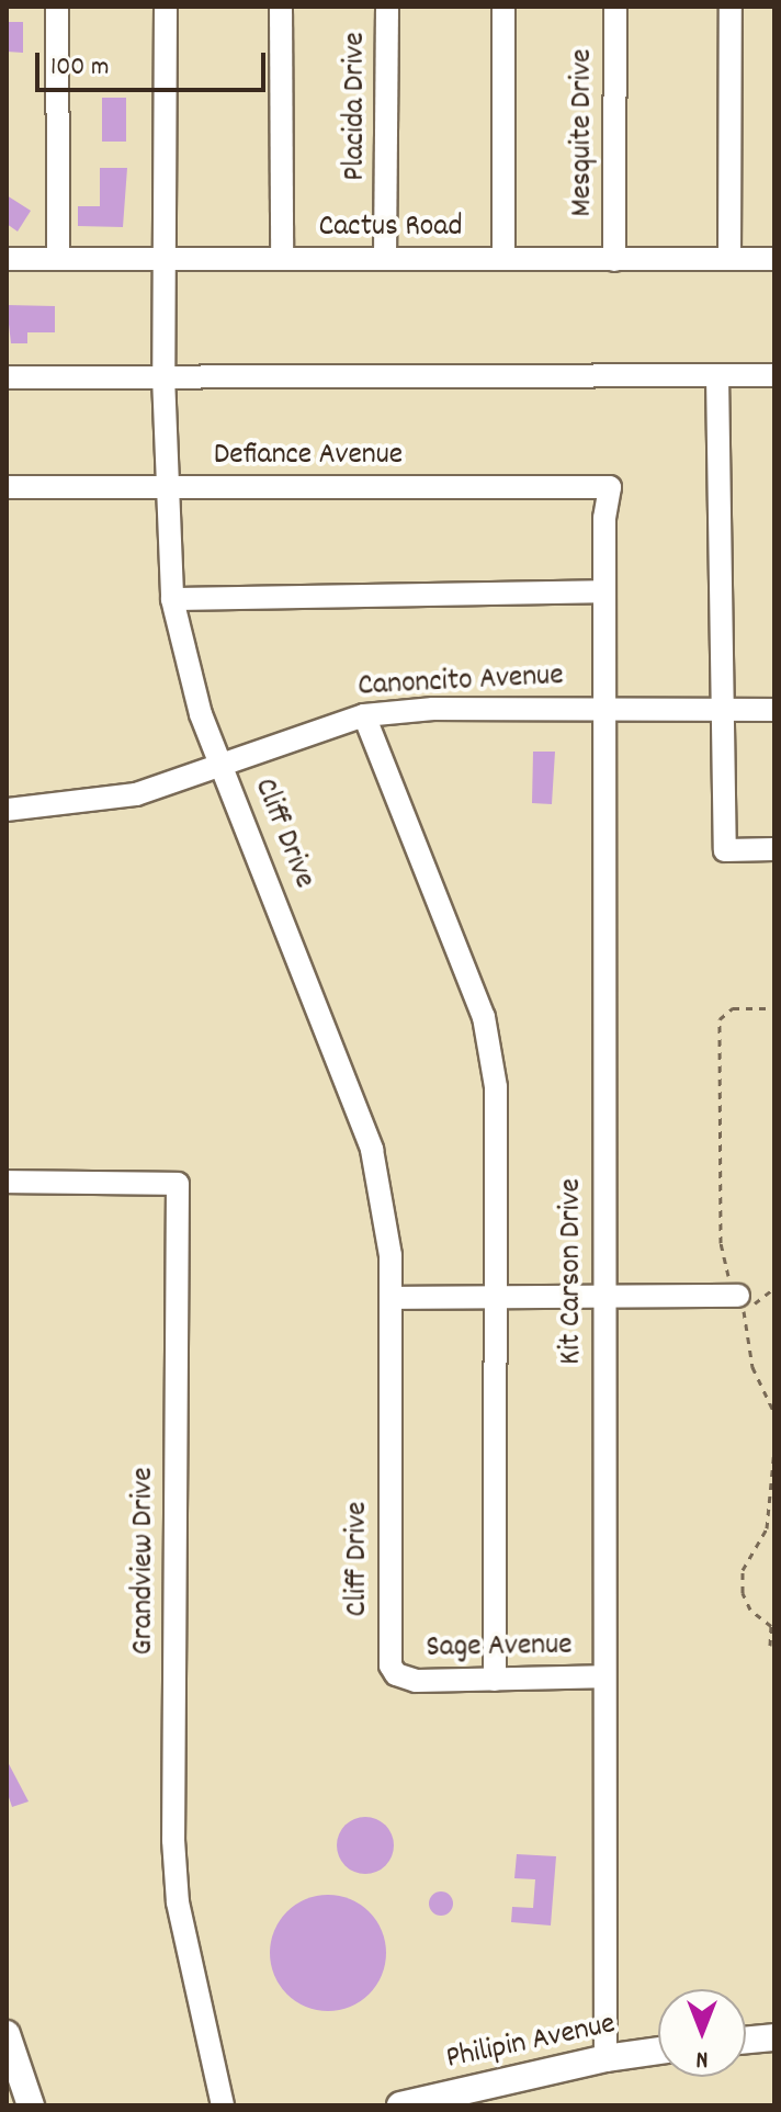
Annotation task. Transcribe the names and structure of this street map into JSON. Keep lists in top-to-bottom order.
{
  "streets": {
    "main road": ["Philipin Avenue"],
    "street": [
      "Placida Drive",
      "Mesquite Drive",
      "Cactus Road",
      "Defiance Avenue",
      "Canoncito Avenue",
      "Cliff Drive",
      "Kit Carson Drive",
      "Grandview Drive",
      "Sage Avenue"
    ]
  },
  "crossings": [
    ["Placida Drive", "Cactus Road"],
    ["Mesquite Drive", "Cactus Road"],
    ["Cactus Road", "Cliff Drive"],
    ["Defiance Avenue", "Cliff Drive"],
    ["Defiance Avenue", "Kit Carson Drive"],
    ["Canoncito Avenue", "Cliff Drive"],
    ["Canoncito Avenue", "Kit Carson Drive"],
    ["Cliff Drive", "Sage Avenue"],
    ["Kit Carson Drive", "Sage Avenue"],
    ["Kit Carson Drive", "Philipin Avenue"]
  ],
  "scale_bar": "100 m",
  "north": "bottom"
}
